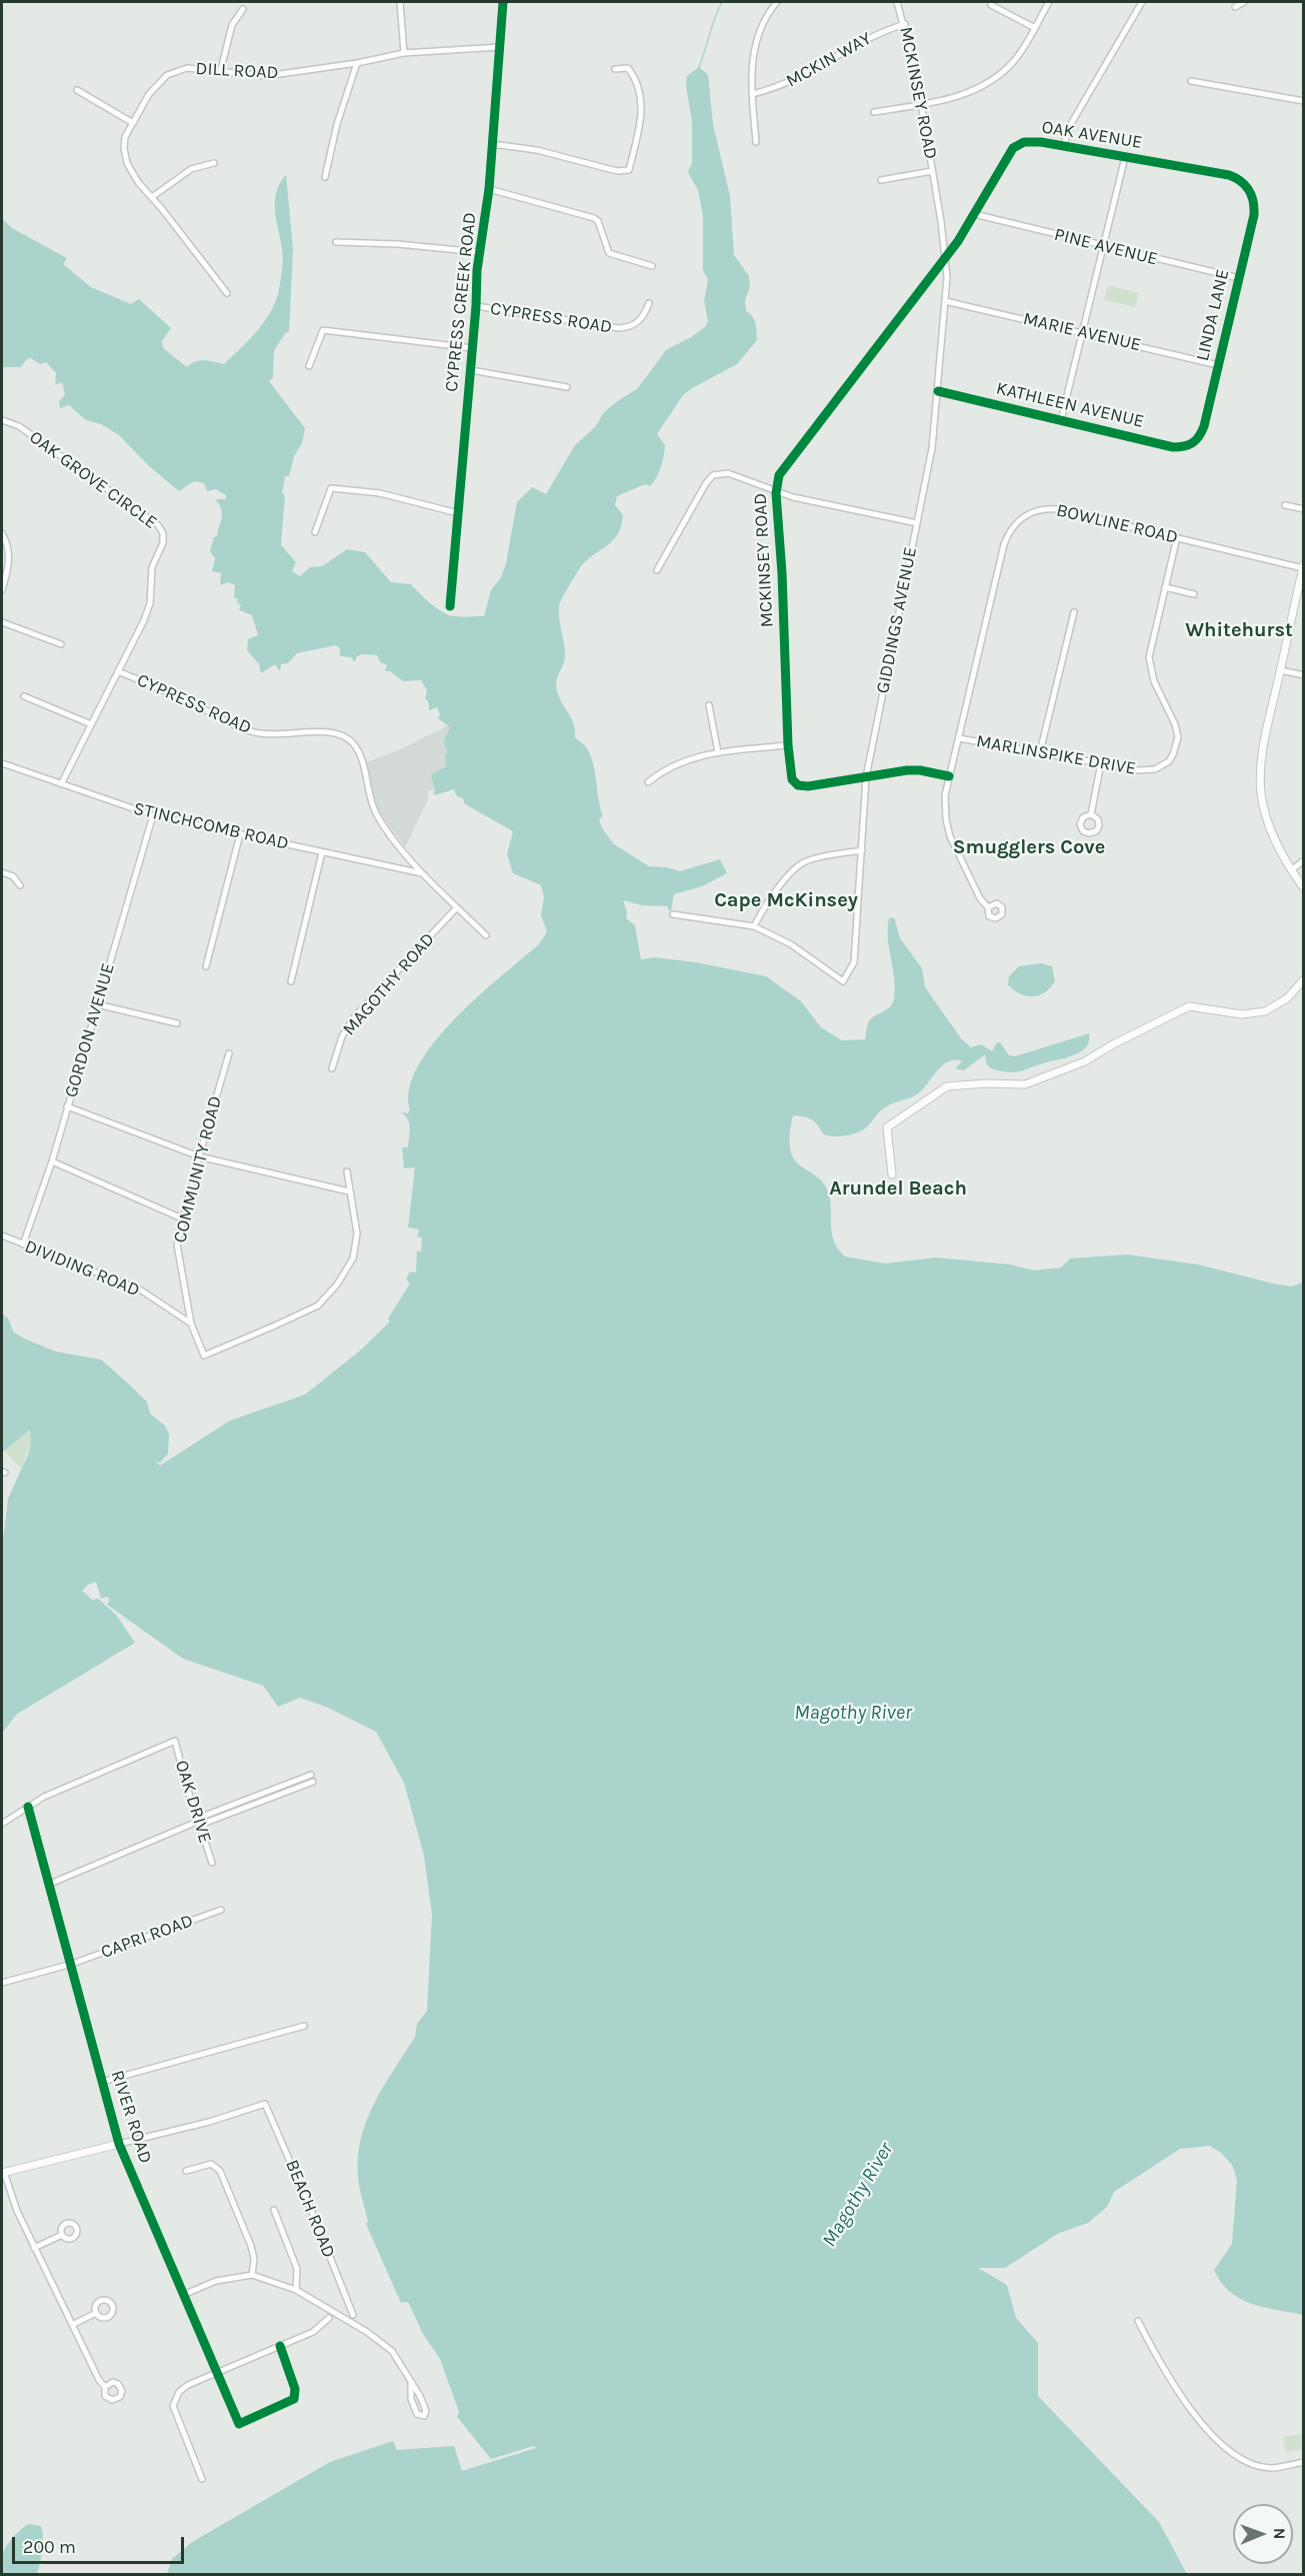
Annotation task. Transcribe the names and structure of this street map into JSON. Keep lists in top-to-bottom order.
{
  "streets": {
    "street": [
      "MCKIN WAY",
      "DILL ROAD",
      "MCKINSEY ROAD",
      "OAK AVENUE",
      "PINE AVENUE",
      "CYPRESS CREEK ROAD",
      "LINDA LANE",
      "CYPRESS ROAD",
      "MARIE AVENUE",
      "KATHLEEN AVENUE",
      "OAK GROVE CIRCLE",
      "BOWLINE ROAD",
      "GIDDINGS AVENUE",
      "MARLINSPIKE DRIVE",
      "STINCHCOMB ROAD",
      "MAGOTHY ROAD",
      "GORDON AVENUE",
      "COMMUNITY ROAD",
      "DIVIDING ROAD",
      "OAK DRIVE",
      "CAPRI ROAD",
      "RIVER ROAD",
      "BEACH ROAD"
    ]
  },
  "crossings": [
    ["MCKIN WAY", "MCKINSEY ROAD"],
    ["DILL ROAD", "CYPRESS CREEK ROAD"],
    ["MCKINSEY ROAD", "OAK AVENUE"],
    ["MCKINSEY ROAD", "GIDDINGS AVENUE"],
    ["OAK AVENUE", "PINE AVENUE"],
    ["OAK AVENUE", "LINDA LANE"],
    ["OAK AVENUE", "GIDDINGS AVENUE"],
    ["PINE AVENUE", "LINDA LANE"],
    ["CYPRESS CREEK ROAD", "CYPRESS ROAD"],
    ["LINDA LANE", "MARIE AVENUE"],
    ["LINDA LANE", "KATHLEEN AVENUE"],
    ["CYPRESS ROAD", "OAK GROVE CIRCLE"],
    ["CYPRESS ROAD", "STINCHCOMB ROAD"],
    ["CYPRESS ROAD", "MAGOTHY ROAD"],
    ["MARIE AVENUE", "GIDDINGS AVENUE"],
    ["KATHLEEN AVENUE", "GIDDINGS AVENUE"],
    ["OAK GROVE CIRCLE", "STINCHCOMB ROAD"],
    ["BOWLINE ROAD", "MARLINSPIKE DRIVE"],
    ["STINCHCOMB ROAD", "GORDON AVENUE"],
    ["GORDON AVENUE", "DIVIDING ROAD"],
    ["COMMUNITY ROAD", "DIVIDING ROAD"],
    ["OAK DRIVE", "RIVER ROAD"],
    ["CAPRI ROAD", "RIVER ROAD"],
    ["RIVER ROAD", "BEACH ROAD"]
  ],
  "districts": [
    "Whitehurst",
    "Smugglers Cove",
    "Cape McKinsey",
    "Arundel Beach"
  ],
  "water": ["Magothy River"],
  "scale_bar": "200 m",
  "north": "right"
}
